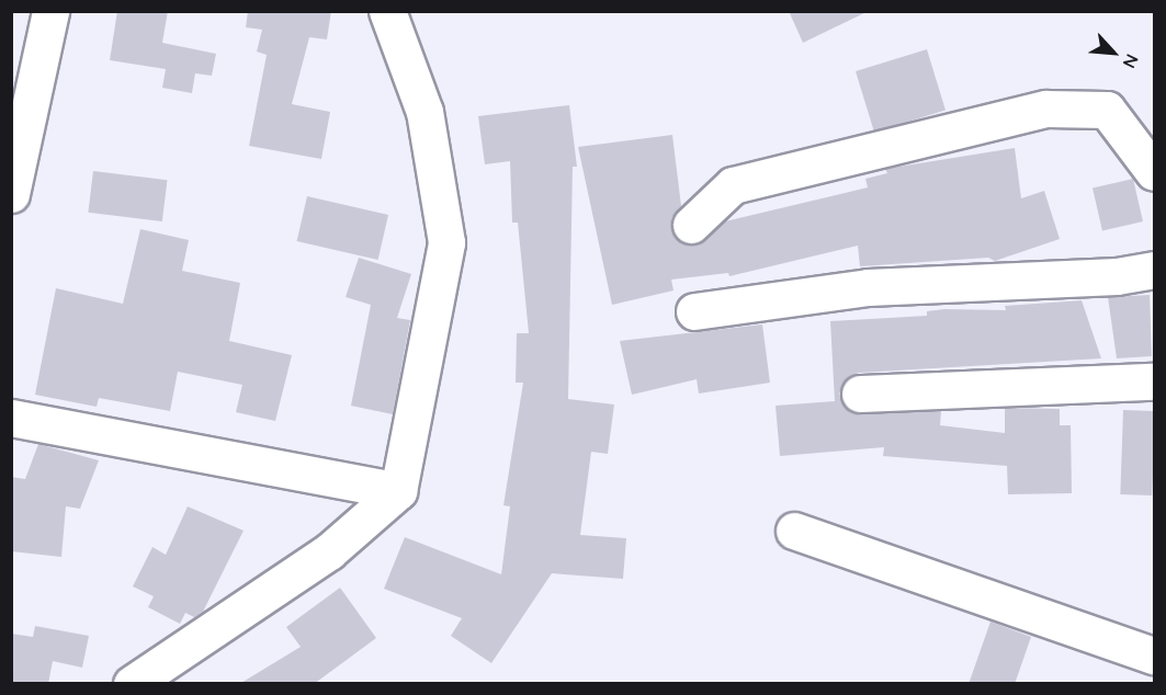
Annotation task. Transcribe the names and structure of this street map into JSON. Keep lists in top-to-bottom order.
{
  "north": "bottom right"
}
